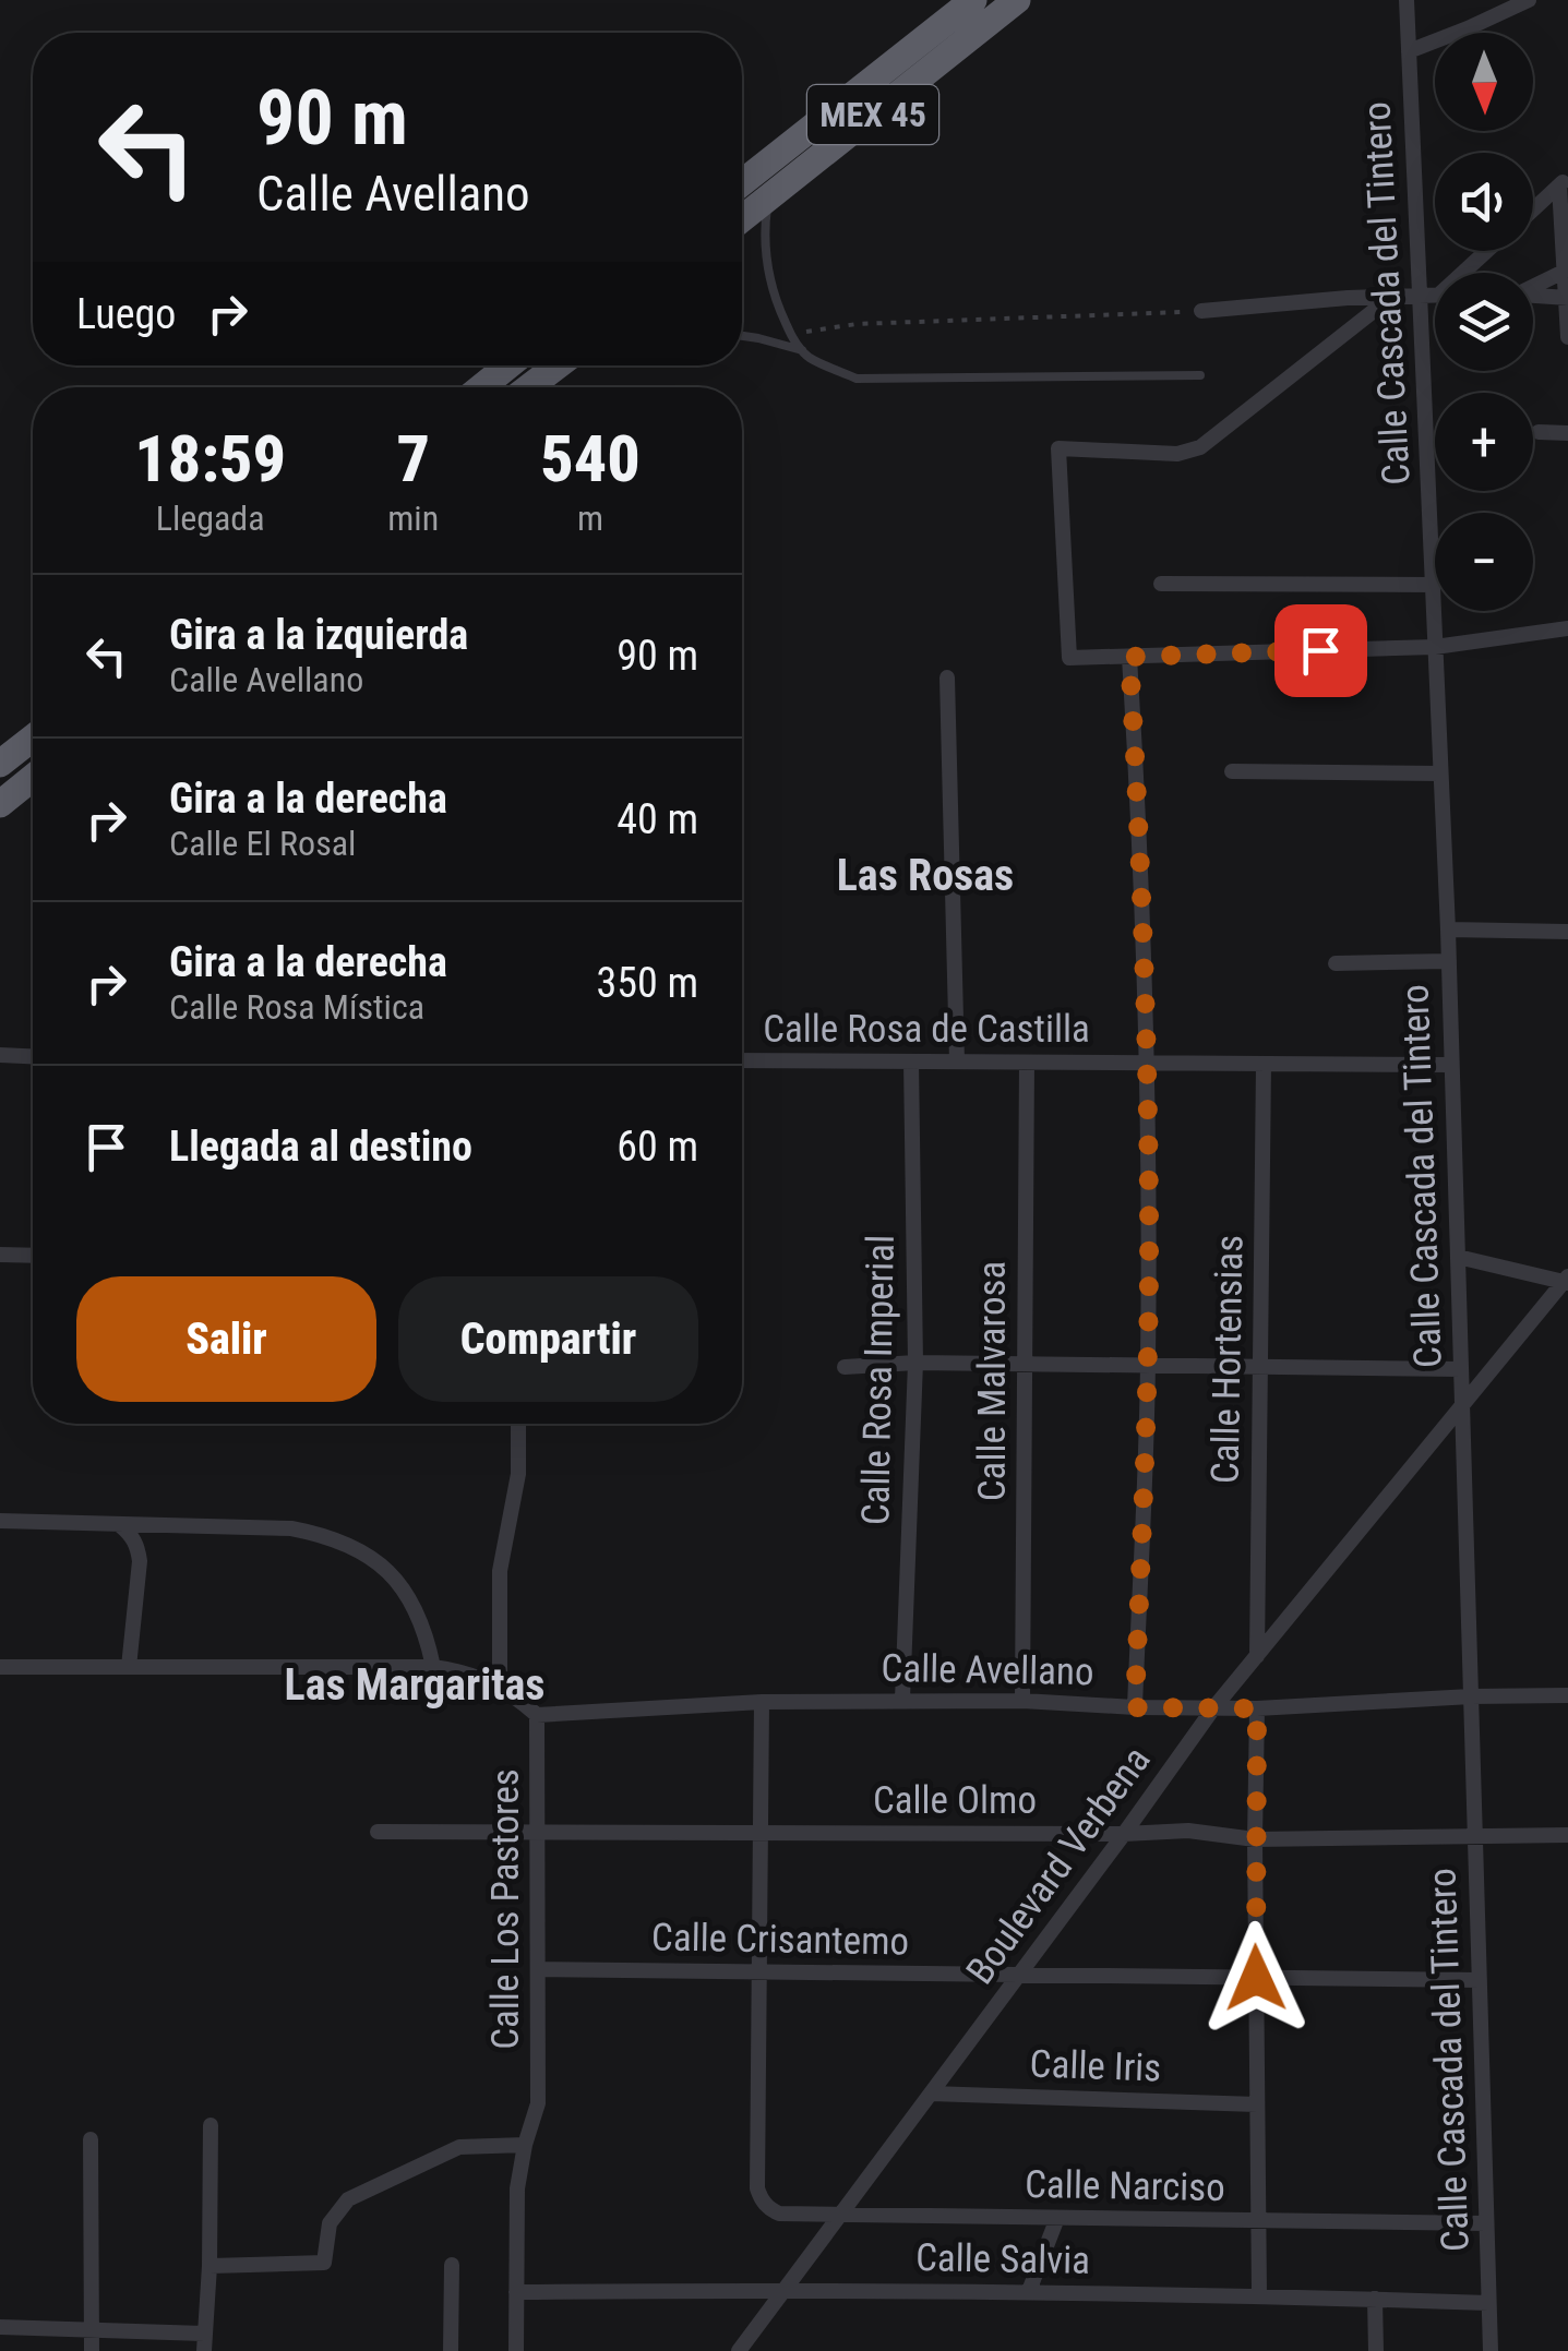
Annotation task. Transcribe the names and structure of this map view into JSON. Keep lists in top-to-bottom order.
{
  "streets": {
    "highway": ["MEX 45"],
    "street": [
      "Calle Cascada del Tintero",
      "Calle Rosa de Castilla",
      "Calle Hortensias",
      "Calle Rosa Imperial",
      "Calle Malvarosa",
      "Calle Avellano",
      "Calle Olmo",
      "Boulevard Verbena",
      "Calle Los Pastores",
      "Calle Crisantemo",
      "Calle Iris",
      "Calle Narciso",
      "Calle Salvia"
    ]
  },
  "crossings": [
    ["Calle Cascada del Tintero", "Calle Rosa de Castilla"],
    ["Calle Cascada del Tintero", "Calle Avellano"],
    ["Calle Cascada del Tintero", "Calle Olmo"],
    ["Calle Cascada del Tintero", "Boulevard Verbena"],
    ["Calle Cascada del Tintero", "Calle Crisantemo"],
    ["Calle Cascada del Tintero", "Calle Narciso"],
    ["Calle Cascada del Tintero", "Calle Salvia"],
    ["Calle Rosa de Castilla", "Calle Hortensias"],
    ["Calle Rosa de Castilla", "Calle Rosa Imperial"],
    ["Calle Rosa de Castilla", "Calle Malvarosa"],
    ["Calle Hortensias", "Boulevard Verbena"],
    ["Calle Rosa Imperial", "Calle Avellano"],
    ["Calle Malvarosa", "Calle Avellano"],
    ["Calle Avellano", "Boulevard Verbena"],
    ["Calle Avellano", "Calle Los Pastores"],
    ["Calle Olmo", "Boulevard Verbena"],
    ["Calle Olmo", "Calle Los Pastores"],
    ["Boulevard Verbena", "Calle Crisantemo"],
    ["Boulevard Verbena", "Calle Iris"],
    ["Boulevard Verbena", "Calle Narciso"],
    ["Boulevard Verbena", "Calle Salvia"],
    ["Calle Los Pastores", "Calle Crisantemo"],
    ["Calle Los Pastores", "Calle Salvia"],
    ["Calle Crisantemo", "Calle Narciso"]
  ],
  "districts": ["Las Rosas", "Las Margaritas"],
  "north": "bottom",
  "page": {
    "map_buttons": ["+", "−"],
    "turn": ["90 m", "Calle Avellano"],
    "then": "Luego",
    "eta": [
      "18:59",
      "Llegada",
      "7",
      "min",
      "540",
      "m"
    ],
    "list": [
      {
        "name": "Gira a la izquierda",
        "note": "Calle Avellano",
        "value": "90 m"
      },
      {
        "name": "Gira a la derecha",
        "note": "Calle El Rosal",
        "value": "40 m"
      },
      {
        "name": "Gira a la derecha",
        "note": "Calle Rosa Mística",
        "value": "350 m"
      },
      {
        "name": "Llegada al destino",
        "value": "60 m"
      }
    ],
    "buttons": ["Salir", "Compartir"]
  }
}
